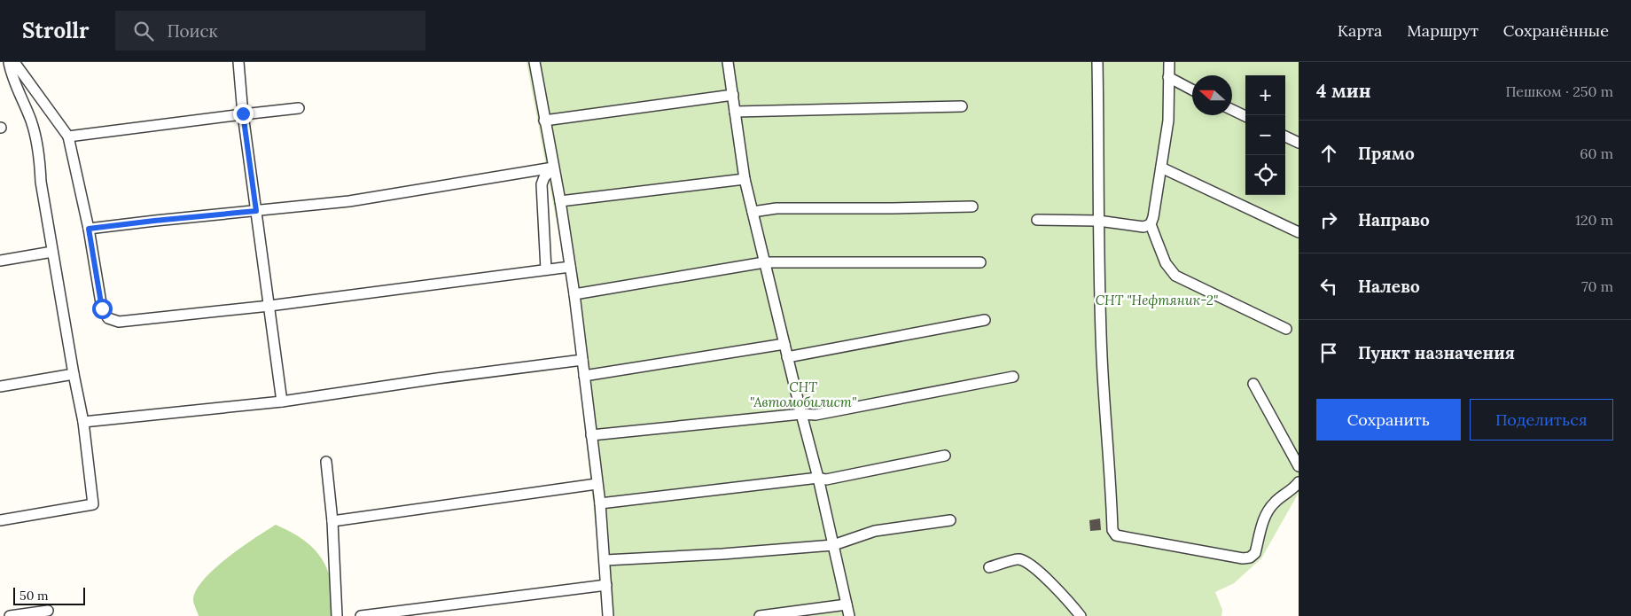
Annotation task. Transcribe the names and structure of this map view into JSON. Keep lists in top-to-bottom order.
{
  "parks": ["СНТ \"Нефтяник-2\"", "СНТ \"Автомобилист\""],
  "scale_bar": "50 m",
  "north": "left",
  "page": {
    "header": "Strollr",
    "search": "Поиск",
    "nav": ["Карта", "Маршрут", "Сохранённые"],
    "heading": ["4 мин", "Пешком · 250 m"],
    "map_buttons": ["+", "−"],
    "list": [
      ["Прямо", "60 m"],
      ["Направо", "120 m"],
      ["Налево", "70 m"],
      "Пункт назначения"
    ],
    "buttons": ["Сохранить", "Поделиться"],
    "scale": "50 m"
  }
}
